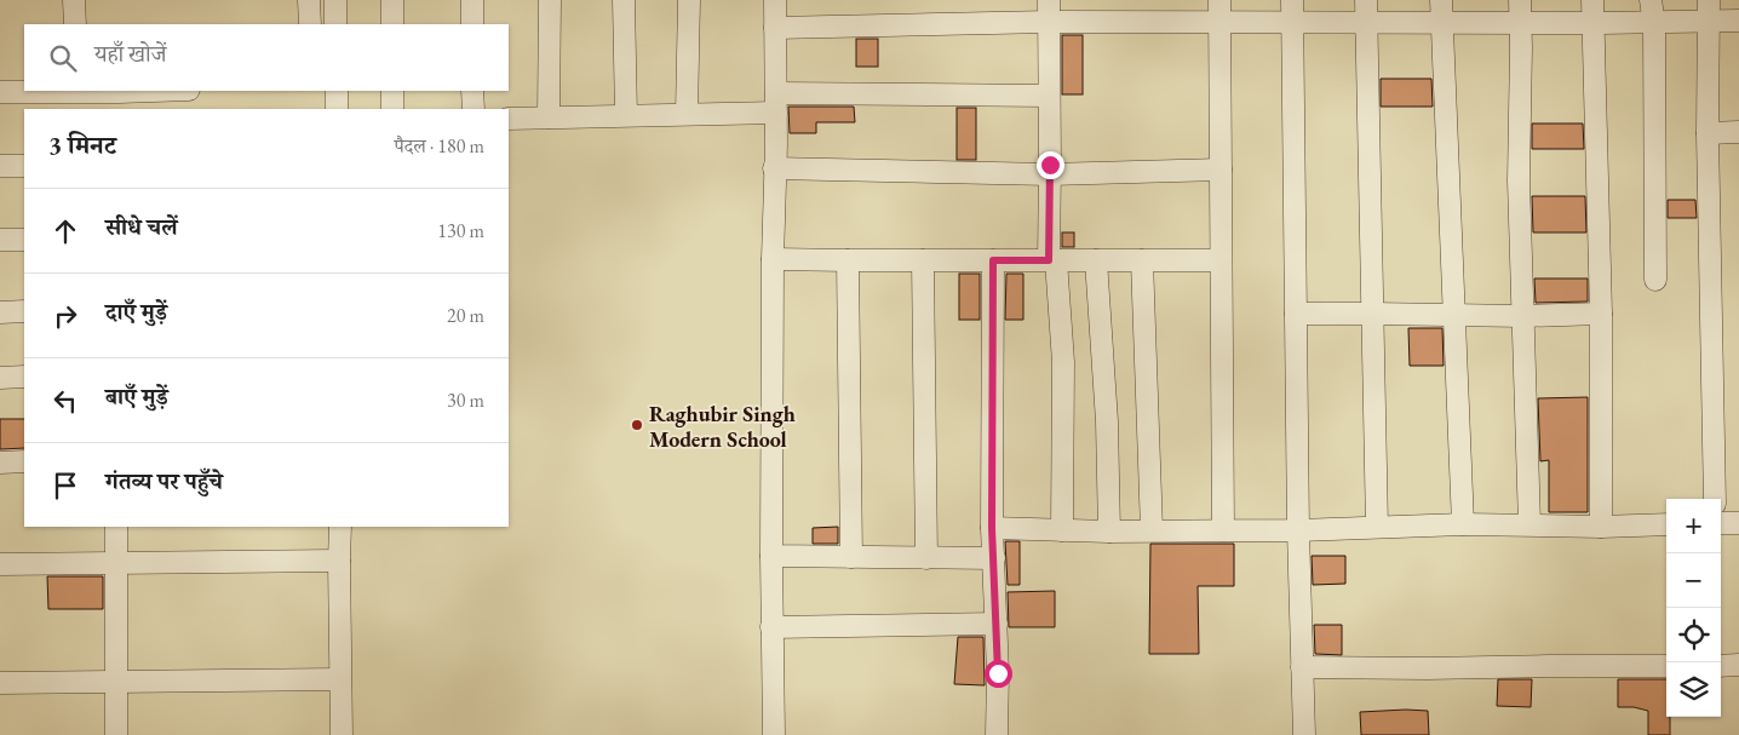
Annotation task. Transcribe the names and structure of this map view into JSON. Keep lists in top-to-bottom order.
{
  "places": ["Raghubir Singh Modern School"],
  "page": {
    "search": "यहाँ खोजें",
    "heading": ["3 मिनट", "पैदल · 180 m"],
    "list": [
      ["सीधे चलें", "130 m"],
      ["दाएँ मुड़ें", "20 m"],
      ["बाएँ मुड़ें", "30 m"],
      "गंतव्य पर पहुँचे"
    ],
    "map_buttons": ["+", "−"]
  }
}
